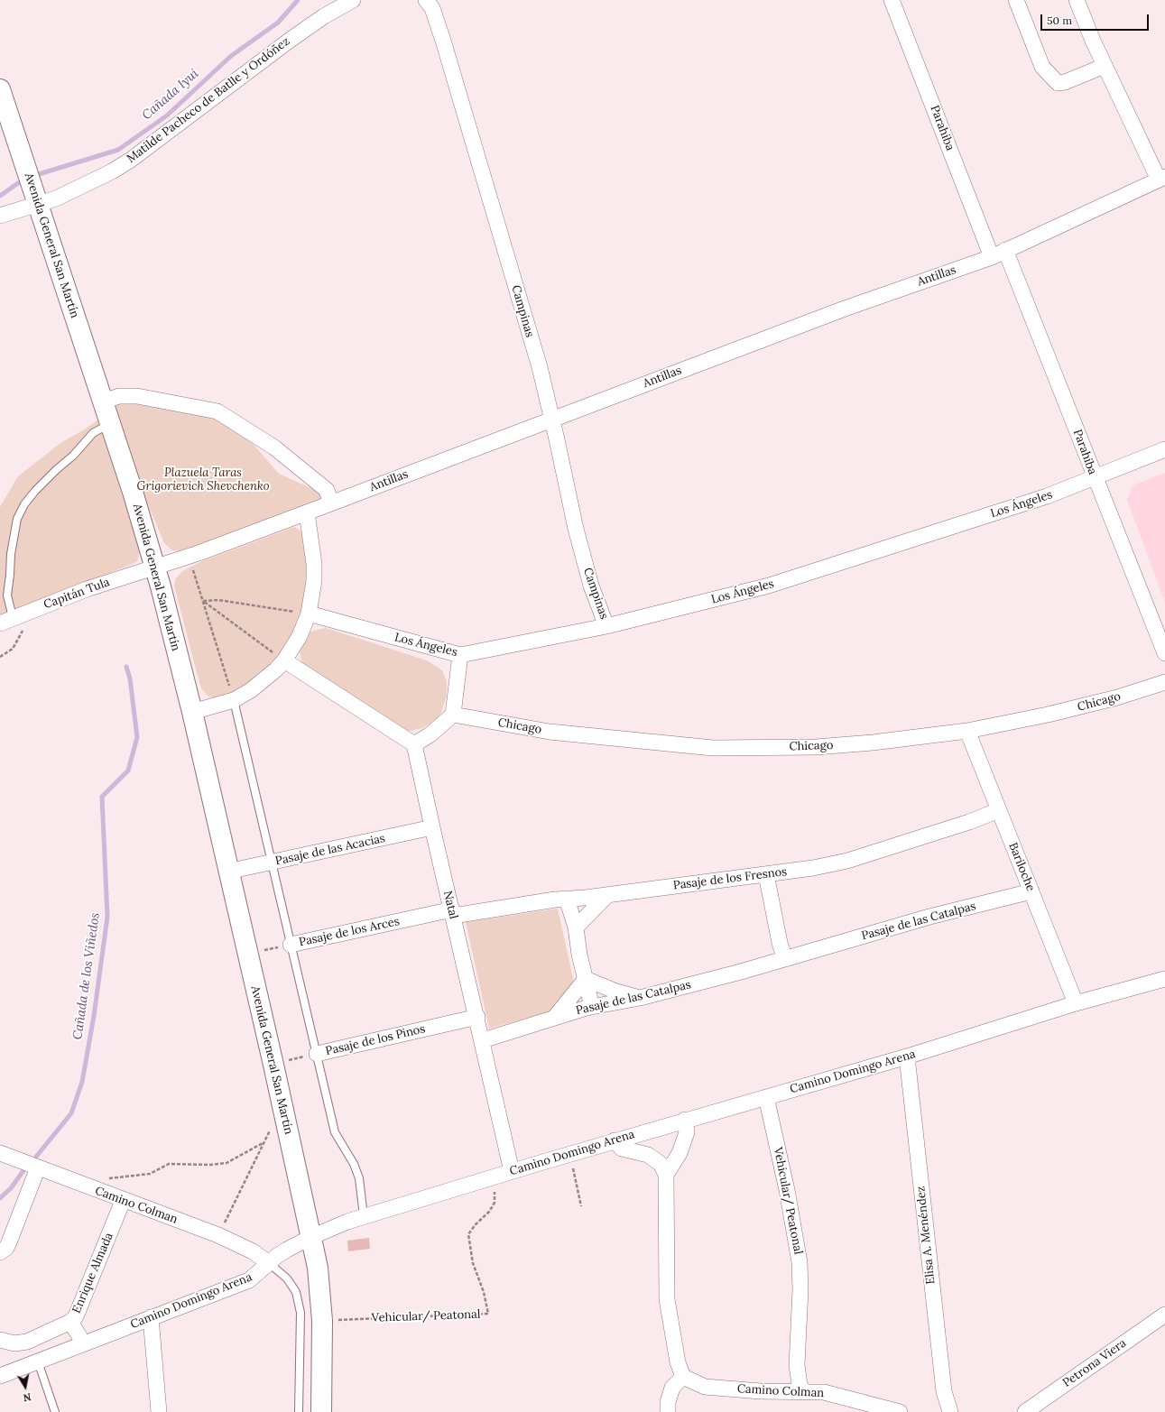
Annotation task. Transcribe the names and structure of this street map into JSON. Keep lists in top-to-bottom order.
{
  "streets": {
    "main road": ["Avenida General San Martín"],
    "street": [
      "Matilde Pacheco de Batlle y Ordóñez",
      "Parahiba",
      "Antillas",
      "Campinas",
      "Los Ángeles",
      "Capitán Tula",
      "Chicago",
      "Pasaje de las Acacias",
      "Bariloche",
      "Pasaje de los Fresnos",
      "Natal",
      "Pasaje de las Catalpas",
      "Pasaje de los Arces",
      "Pasaje de los Pinos",
      "Camino Domingo Arena",
      "Vehicular/ Peatonal",
      "Camino Colman",
      "Elisa A. Menéndez",
      "Enrique Almada",
      "Petrona Viera"
    ]
  },
  "crossings": [
    ["Matilde Pacheco de Batlle y Ordóñez", "Avenida General San Martín"],
    ["Parahiba", "Antillas"],
    ["Parahiba", "Los Ángeles"],
    ["Avenida General San Martín", "Antillas"],
    ["Avenida General San Martín", "Capitán Tula"],
    ["Avenida General San Martín", "Pasaje de las Acacias"],
    ["Avenida General San Martín", "Pasaje de los Arces"],
    ["Avenida General San Martín", "Pasaje de los Pinos"],
    ["Avenida General San Martín", "Camino Domingo Arena"],
    ["Avenida General San Martín", "Vehicular/ Peatonal"],
    ["Antillas", "Campinas"],
    ["Antillas", "Capitán Tula"],
    ["Campinas", "Los Ángeles"],
    ["Chicago", "Bariloche"],
    ["Pasaje de las Acacias", "Natal"],
    ["Bariloche", "Pasaje de los Fresnos"],
    ["Bariloche", "Pasaje de las Catalpas"],
    ["Bariloche", "Camino Domingo Arena"],
    ["Pasaje de los Fresnos", "Natal"],
    ["Pasaje de los Fresnos", "Pasaje de los Arces"],
    ["Natal", "Pasaje de las Catalpas"],
    ["Natal", "Pasaje de los Arces"],
    ["Natal", "Pasaje de los Pinos"],
    ["Natal", "Camino Domingo Arena"],
    ["Camino Domingo Arena", "Vehicular/ Peatonal"],
    ["Camino Domingo Arena", "Camino Colman"],
    ["Camino Domingo Arena", "Elisa A. Menéndez"],
    ["Camino Domingo Arena", "Enrique Almada"],
    ["Vehicular/ Peatonal", "Camino Colman"],
    ["Camino Colman", "Enrique Almada"]
  ],
  "water": ["Cañada Iyuí", "Cañada de los Viñedos"],
  "parks": ["Plazuela Taras Grigorievich Shevchenko"],
  "scale_bar": "50 m",
  "north": "bottom"
}
